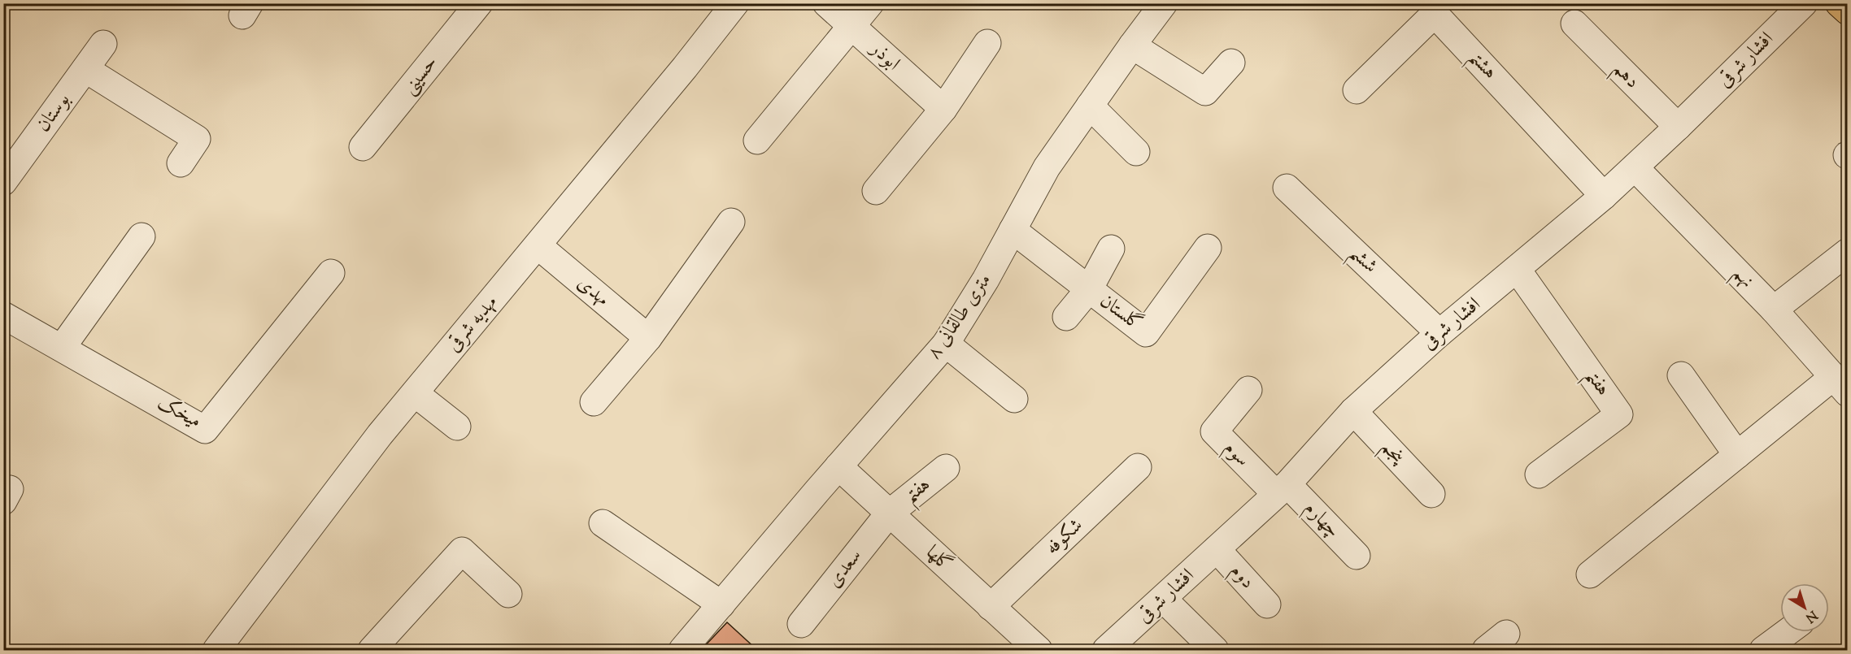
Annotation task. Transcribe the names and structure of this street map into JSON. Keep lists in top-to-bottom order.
{
  "streets": {
    "street": [
      "ابوذر",
      "افشار شرقی",
      "هشتم",
      "حسینی",
      "دهم",
      "بوستان",
      "ششم",
      "نهم",
      "مهدی",
      "گلستان",
      "۸ متری طالقانی",
      "مهدیه شرقی",
      "هفتم",
      "میخک",
      "پنجم",
      "سوم",
      "چهارم",
      "شکوفه",
      "گلها",
      "سعدی",
      "دوم"
    ]
  },
  "crossings": [
    ["افشار شرقی", "هشتم"],
    ["افشار شرقی", "دهم"],
    ["افشار شرقی", "ششم"],
    ["افشار شرقی", "نهم"],
    ["افشار شرقی", "هفتم"],
    ["افشار شرقی", "پنجم"],
    ["افشار شرقی", "سوم"],
    ["افشار شرقی", "چهارم"],
    ["افشار شرقی", "دوم"],
    ["مهدی", "مهدیه شرقی"],
    ["گلستان", "۸ متری طالقانی"],
    ["۸ متری طالقانی", "گلها"],
    ["هفتم", "گلها"],
    ["هفتم", "سعدی"],
    ["سوم", "چهارم"],
    ["شکوفه", "گلها"],
    ["گلها", "سعدی"]
  ],
  "north": "bottom right"
}
